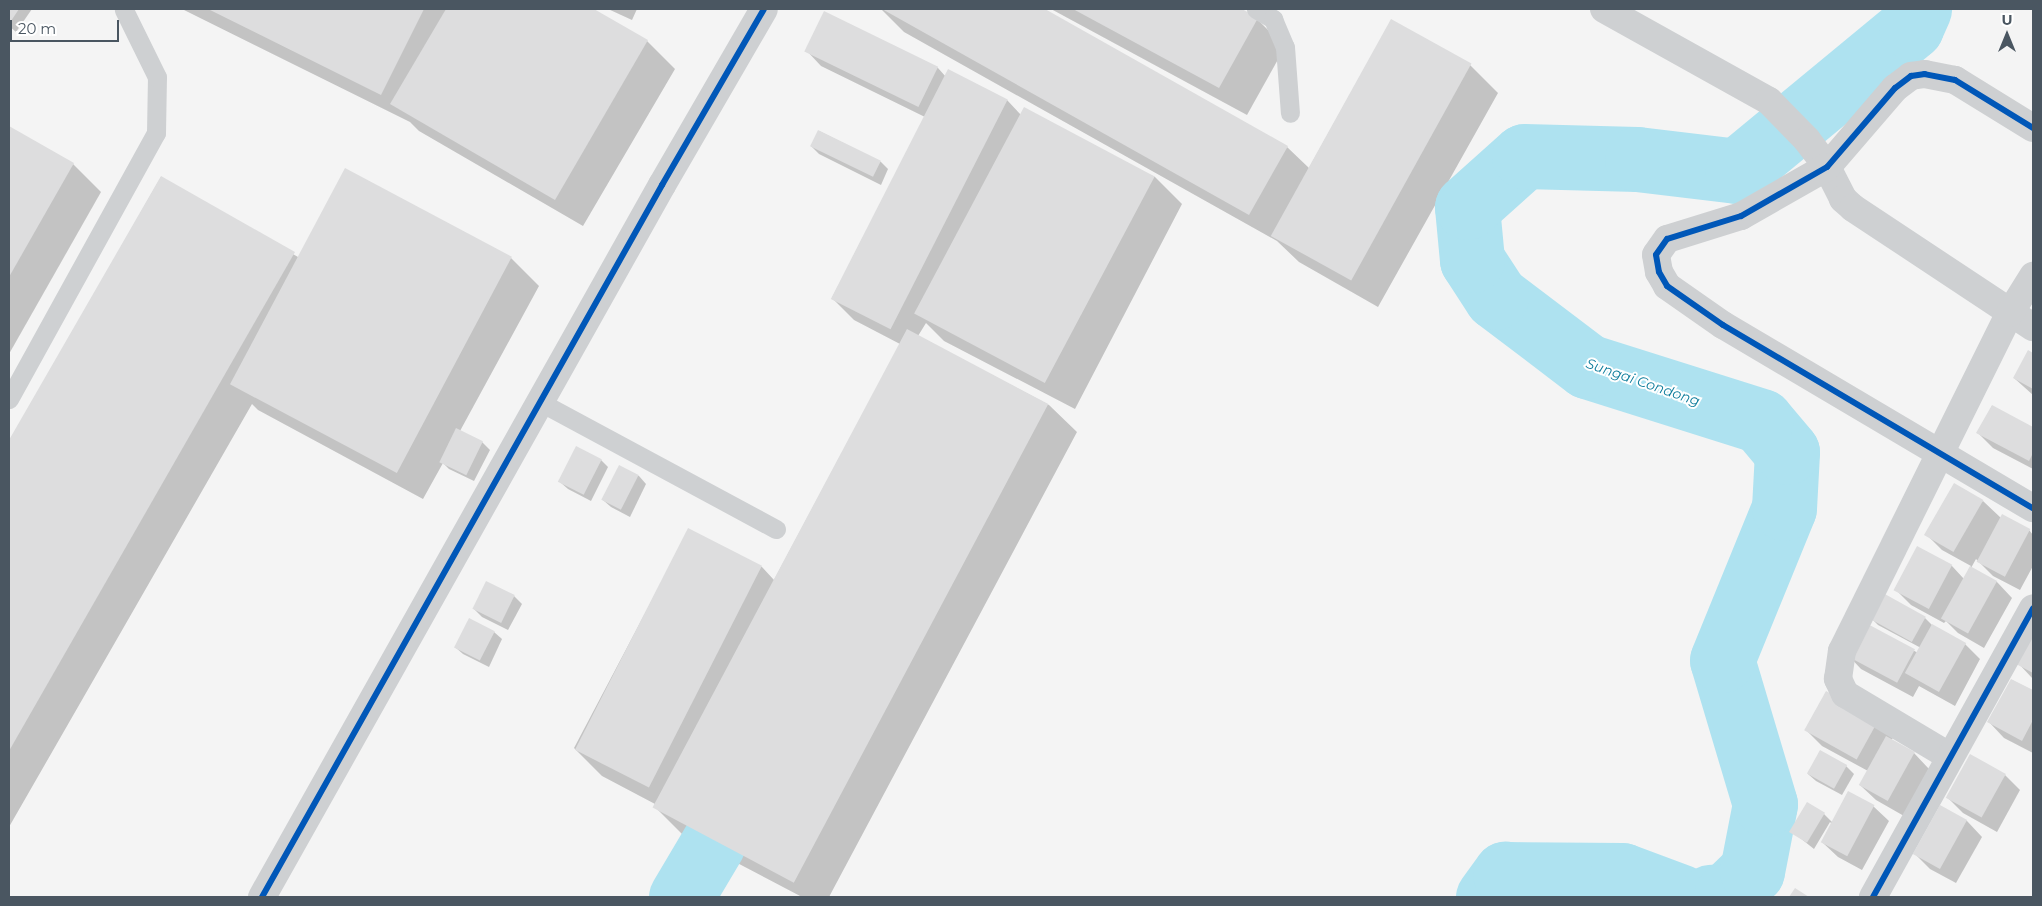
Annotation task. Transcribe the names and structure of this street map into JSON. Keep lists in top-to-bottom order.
{
  "water": ["Sungai Condong"],
  "scale_bar": "20 m",
  "north": "top"
}
